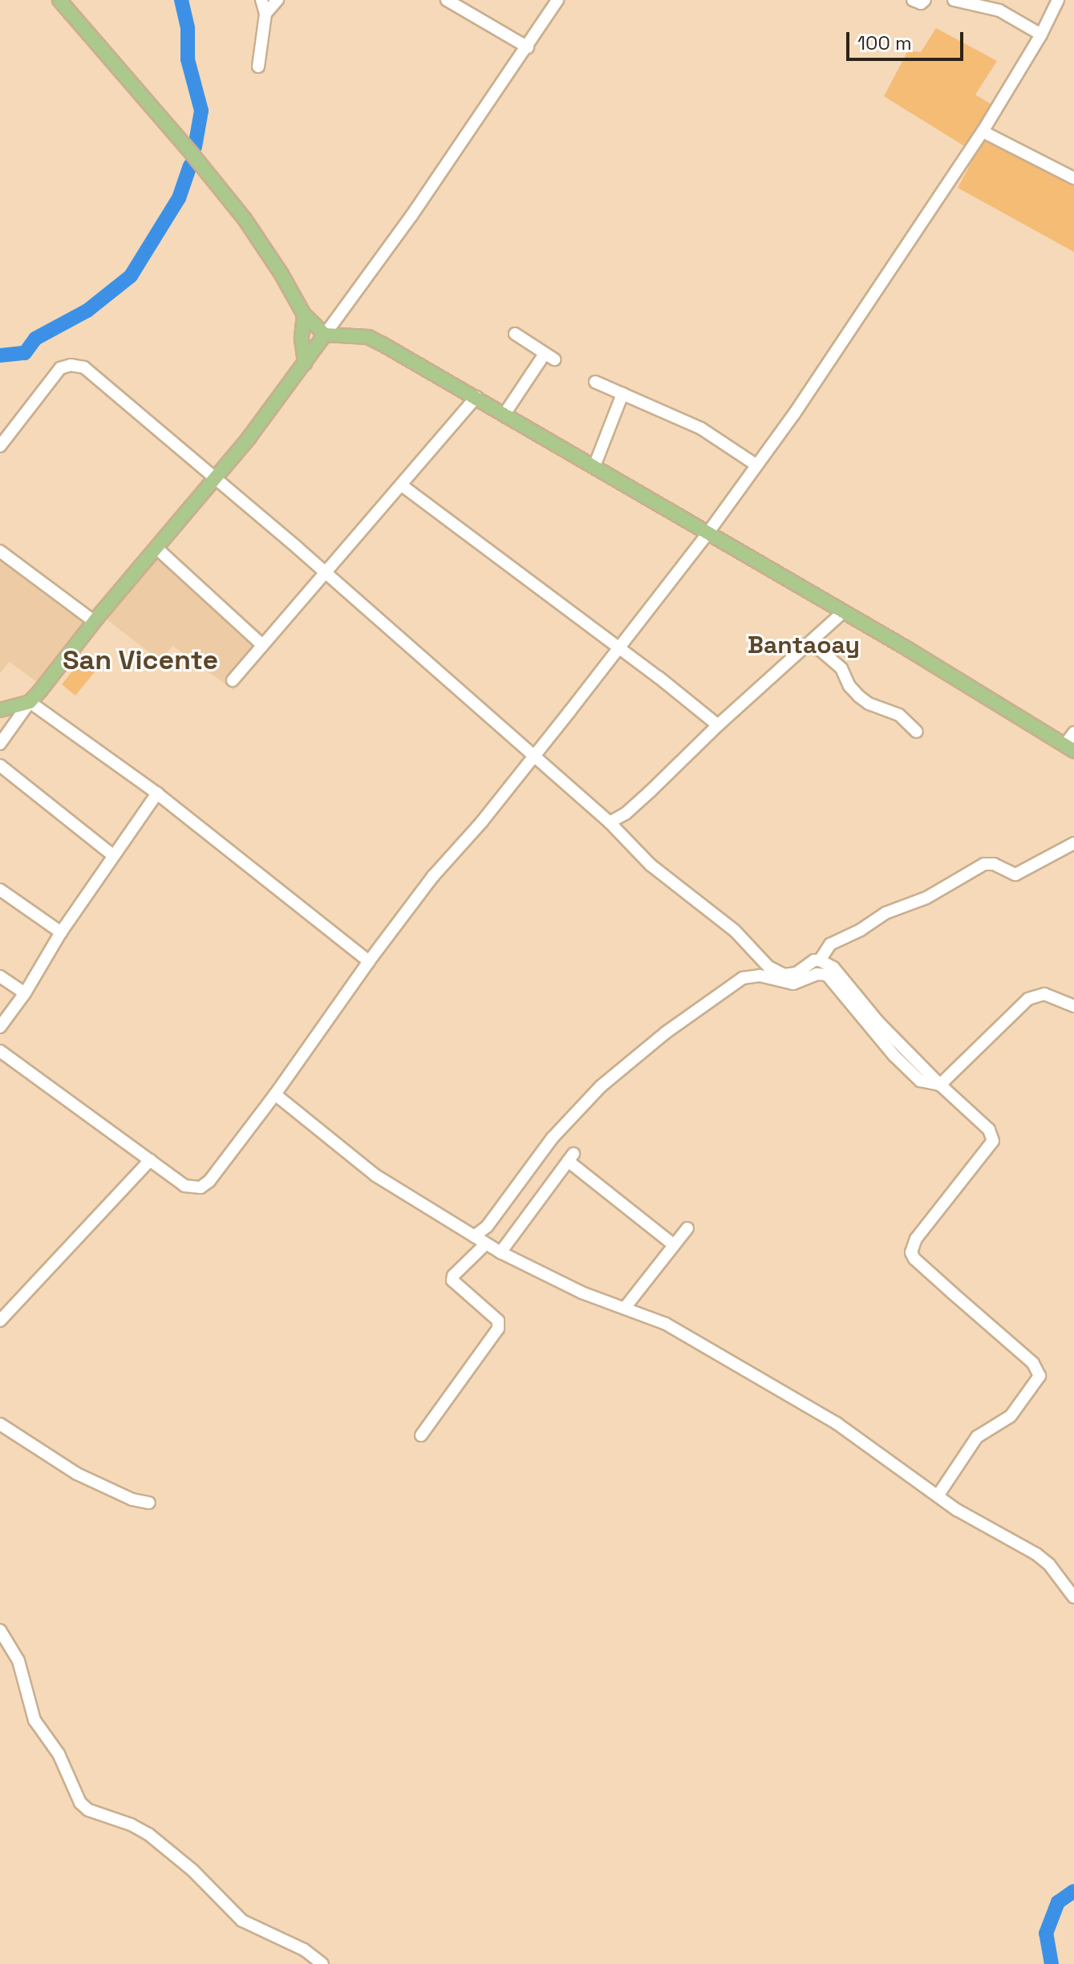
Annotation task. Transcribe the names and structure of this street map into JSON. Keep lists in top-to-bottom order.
{
  "districts": ["Bantaoay", "San Vicente"],
  "scale_bar": "100 m"
}
